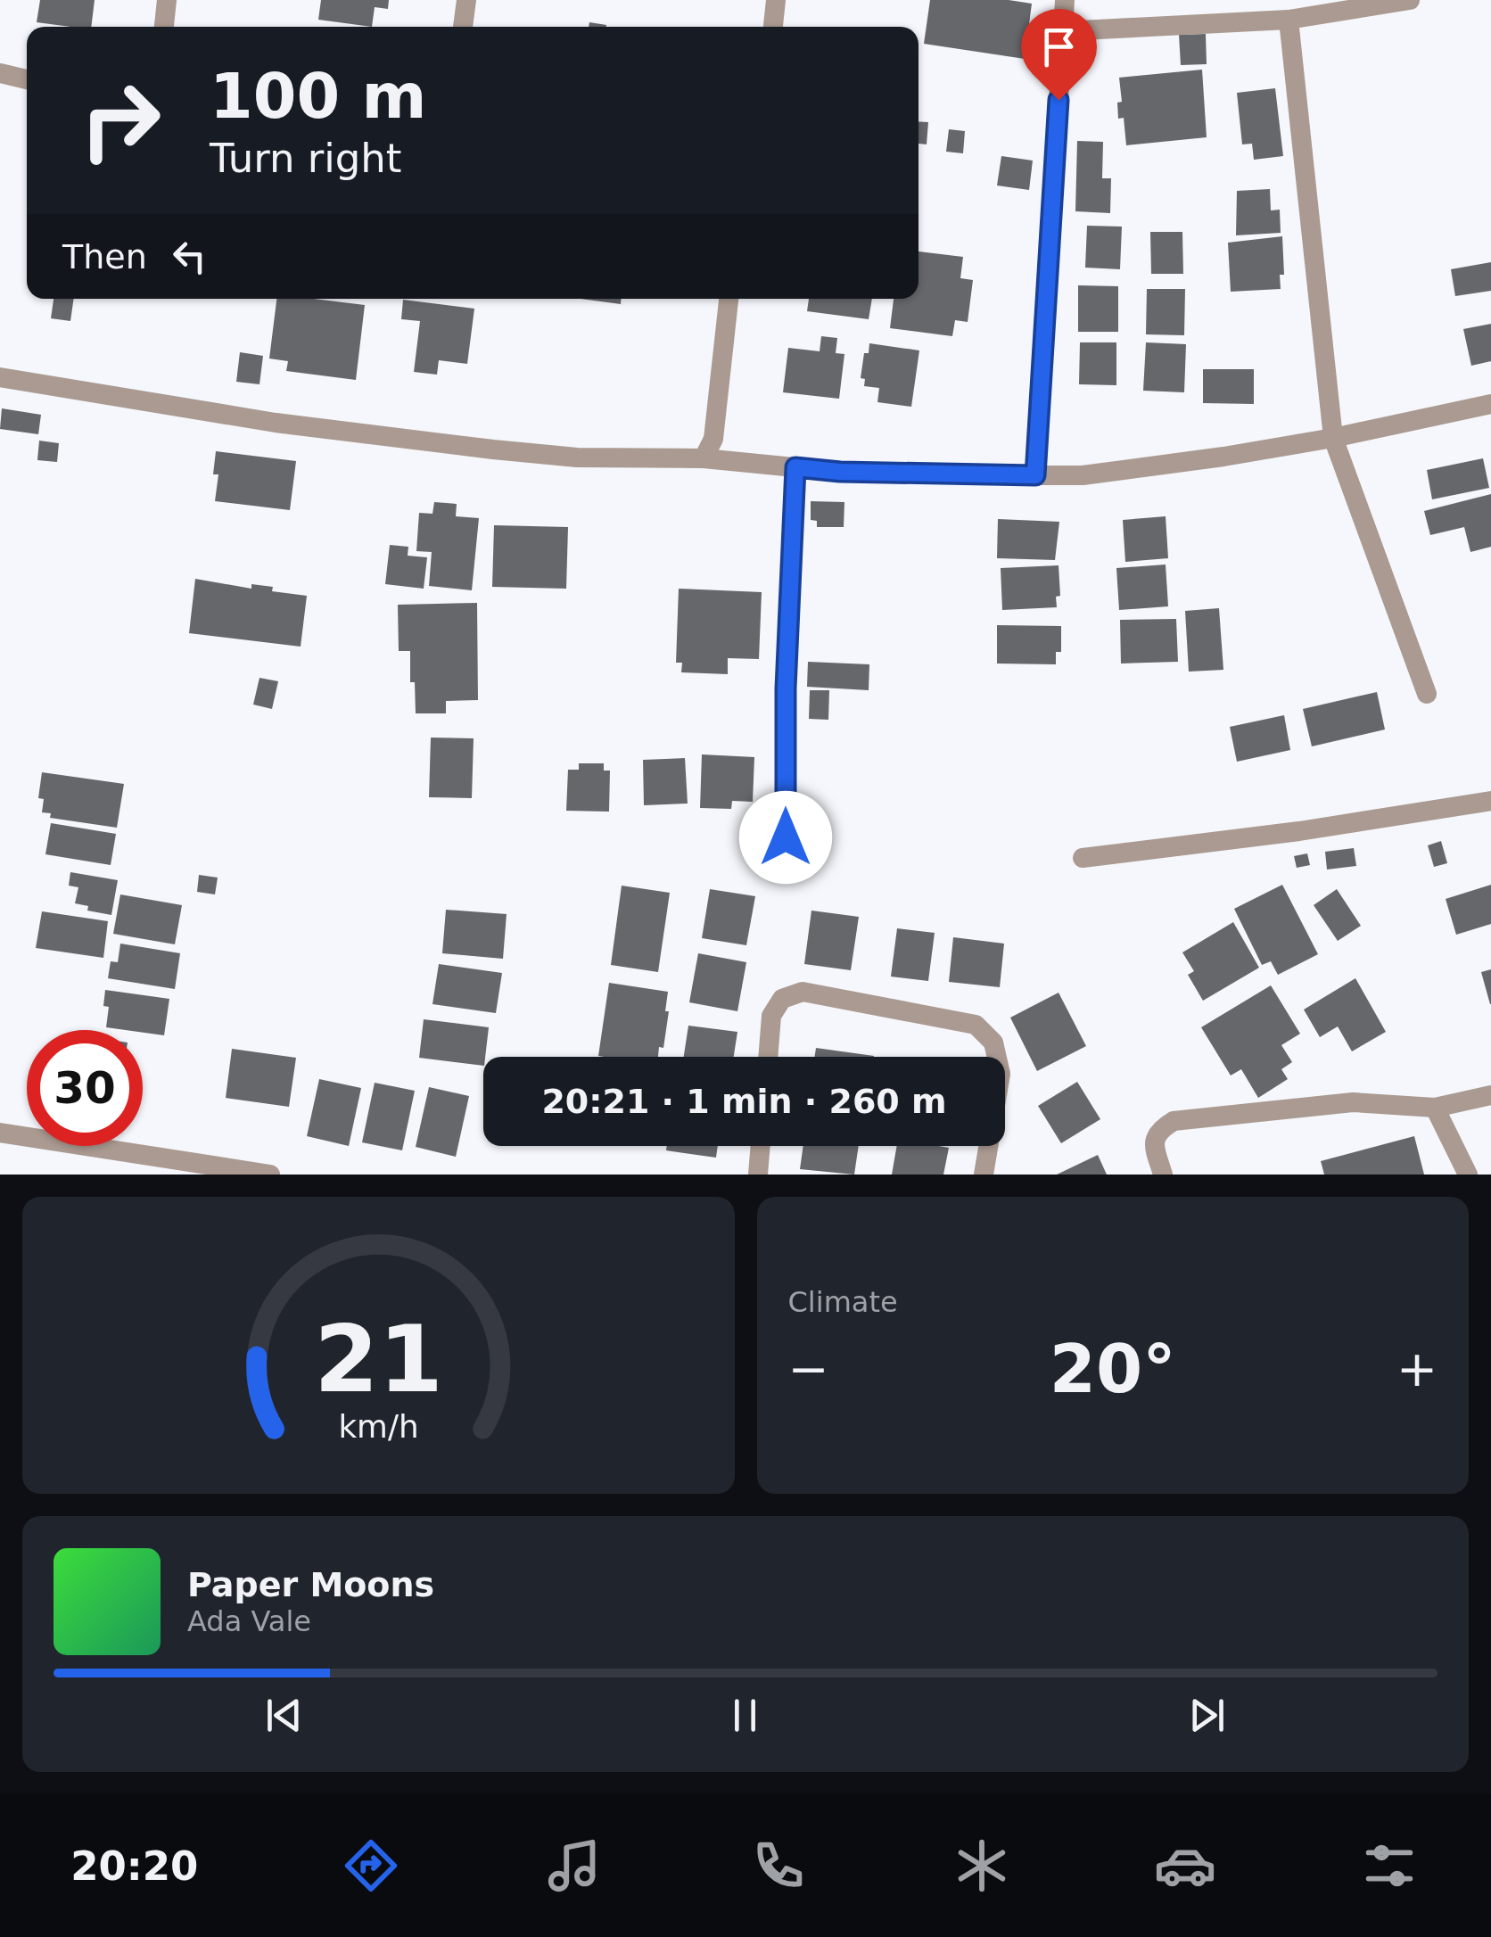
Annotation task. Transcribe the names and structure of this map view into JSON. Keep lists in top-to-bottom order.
{
  "page": {
    "turn": ["100 m", "Turn right"],
    "then": "Then",
    "limit": "30",
    "trip": "20:21 · 1 min · 260 m",
    "tile": "Climate",
    "heat": ["−", "20°", "+"],
    "song": ["Paper Moons", "Ada Vale"],
    "tabs": "20:20",
    "gauge": ["21", "km/h"]
  }
}
